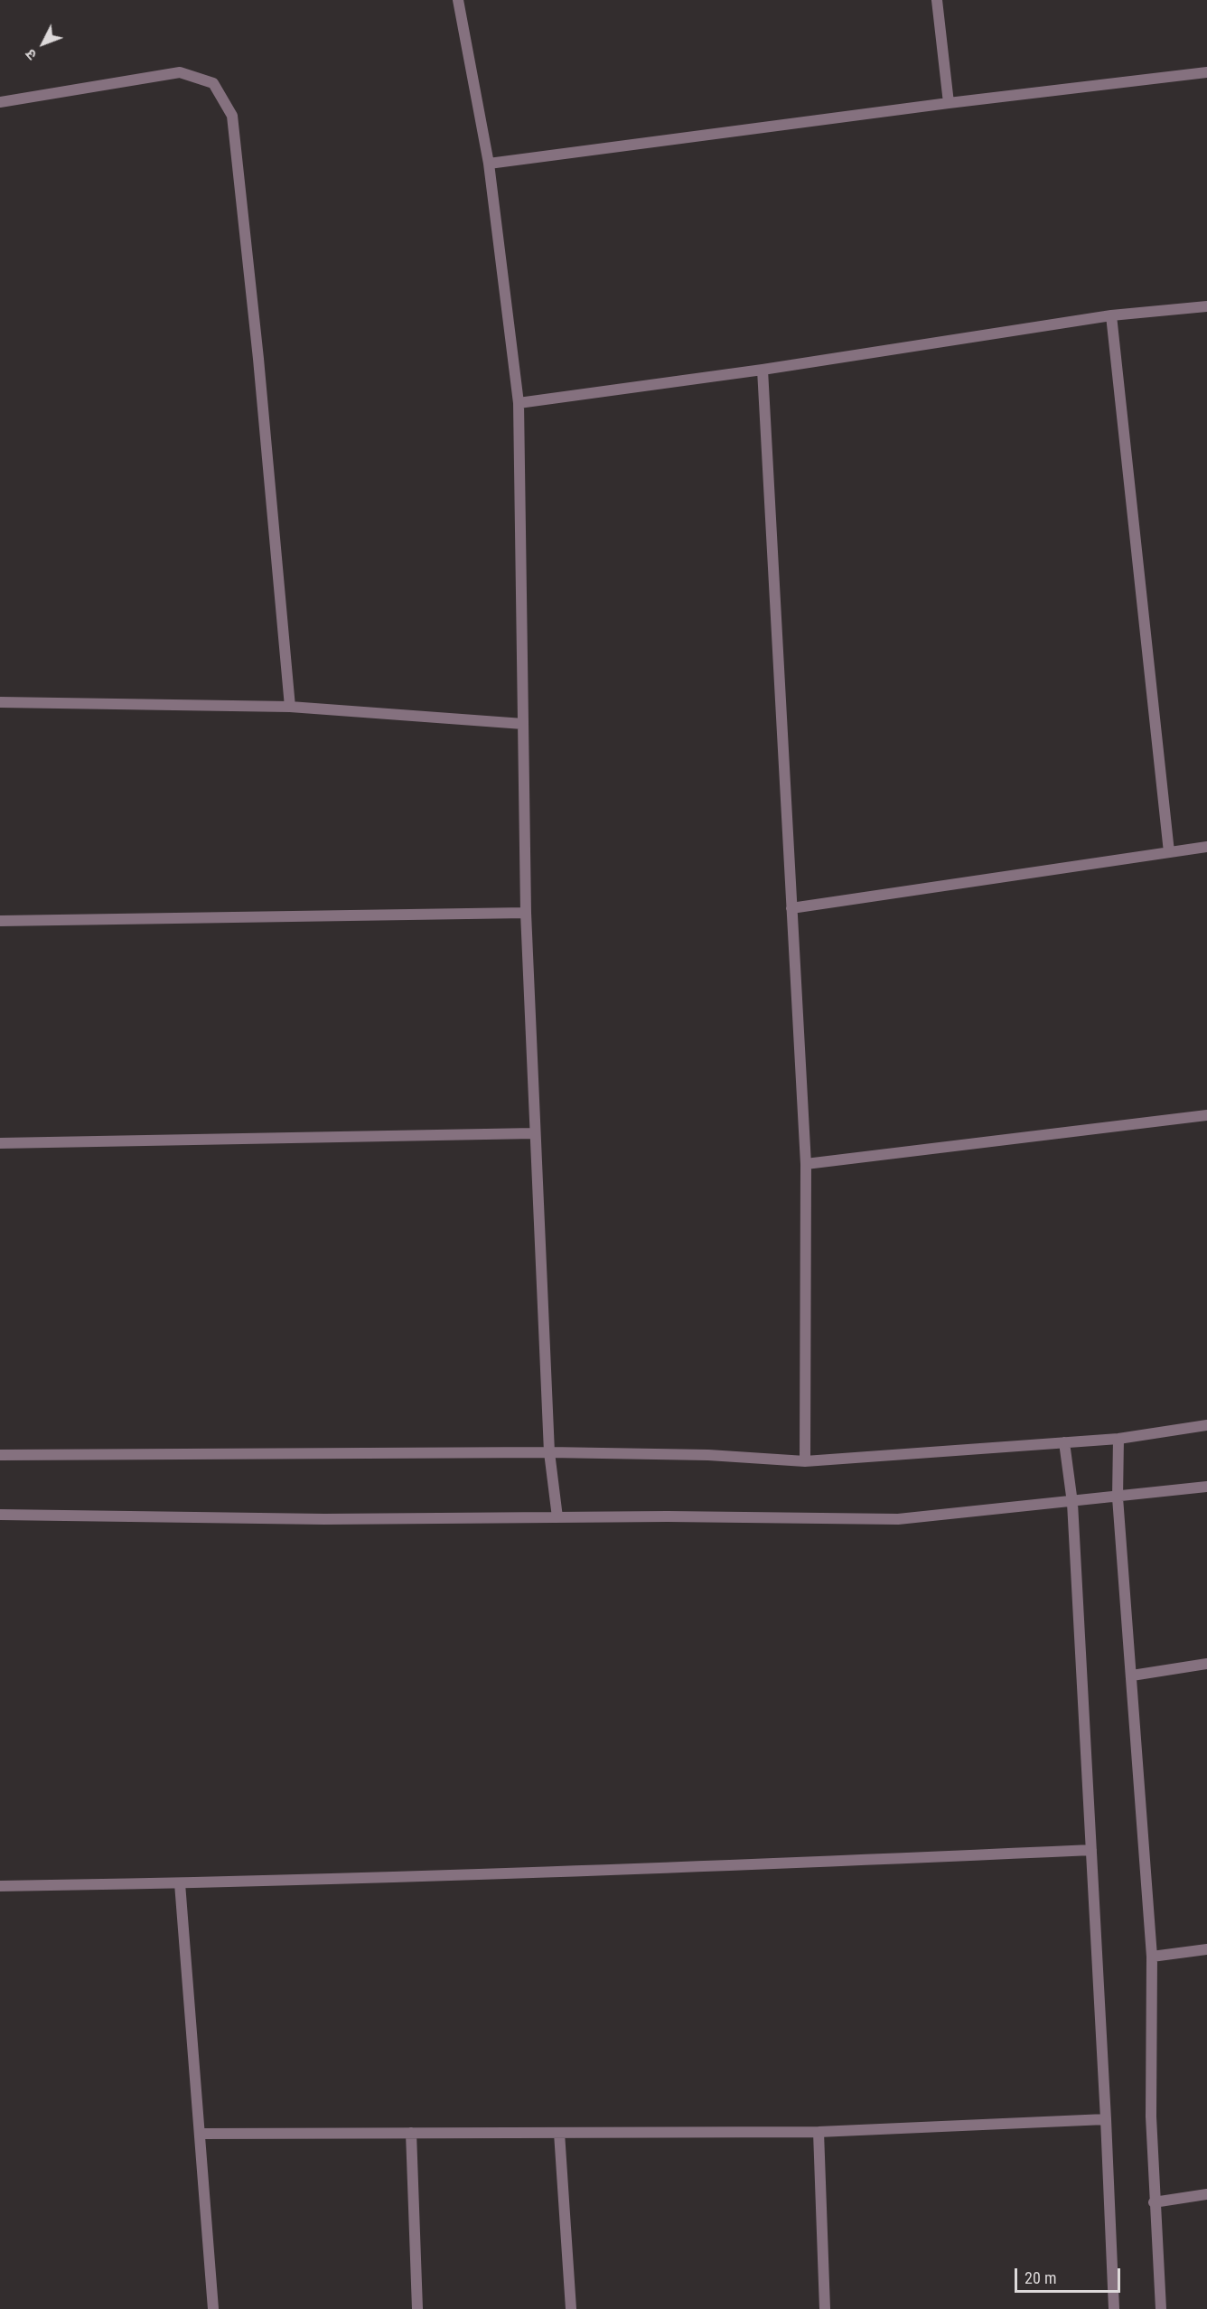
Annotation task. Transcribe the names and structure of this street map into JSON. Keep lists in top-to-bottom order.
{
  "scale_bar": "20 m",
  "north": "bottom left"
}
